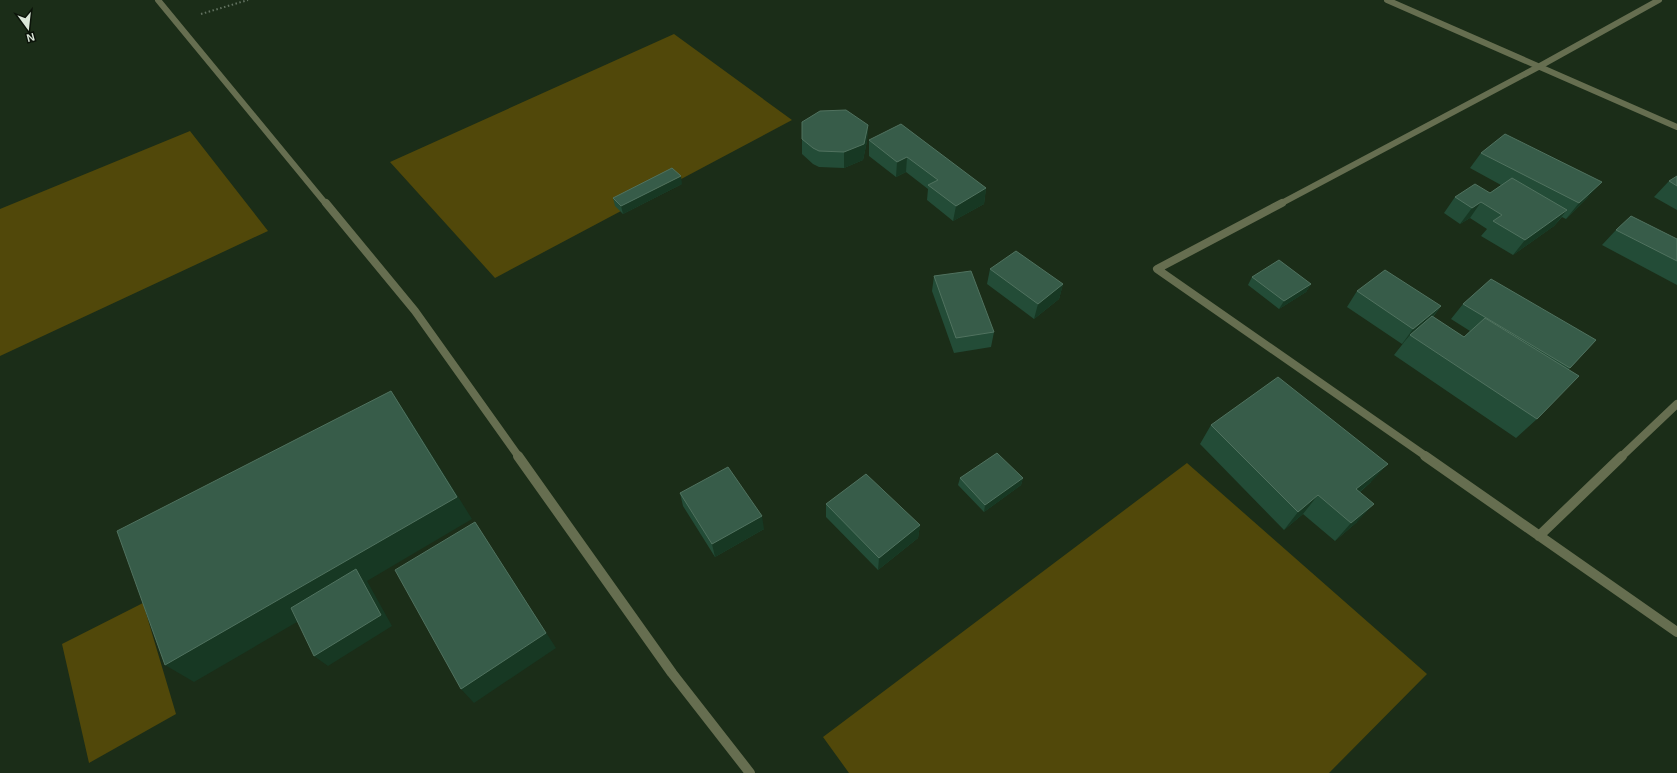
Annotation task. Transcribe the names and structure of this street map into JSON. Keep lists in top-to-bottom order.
{
  "north": "bottom"
}
